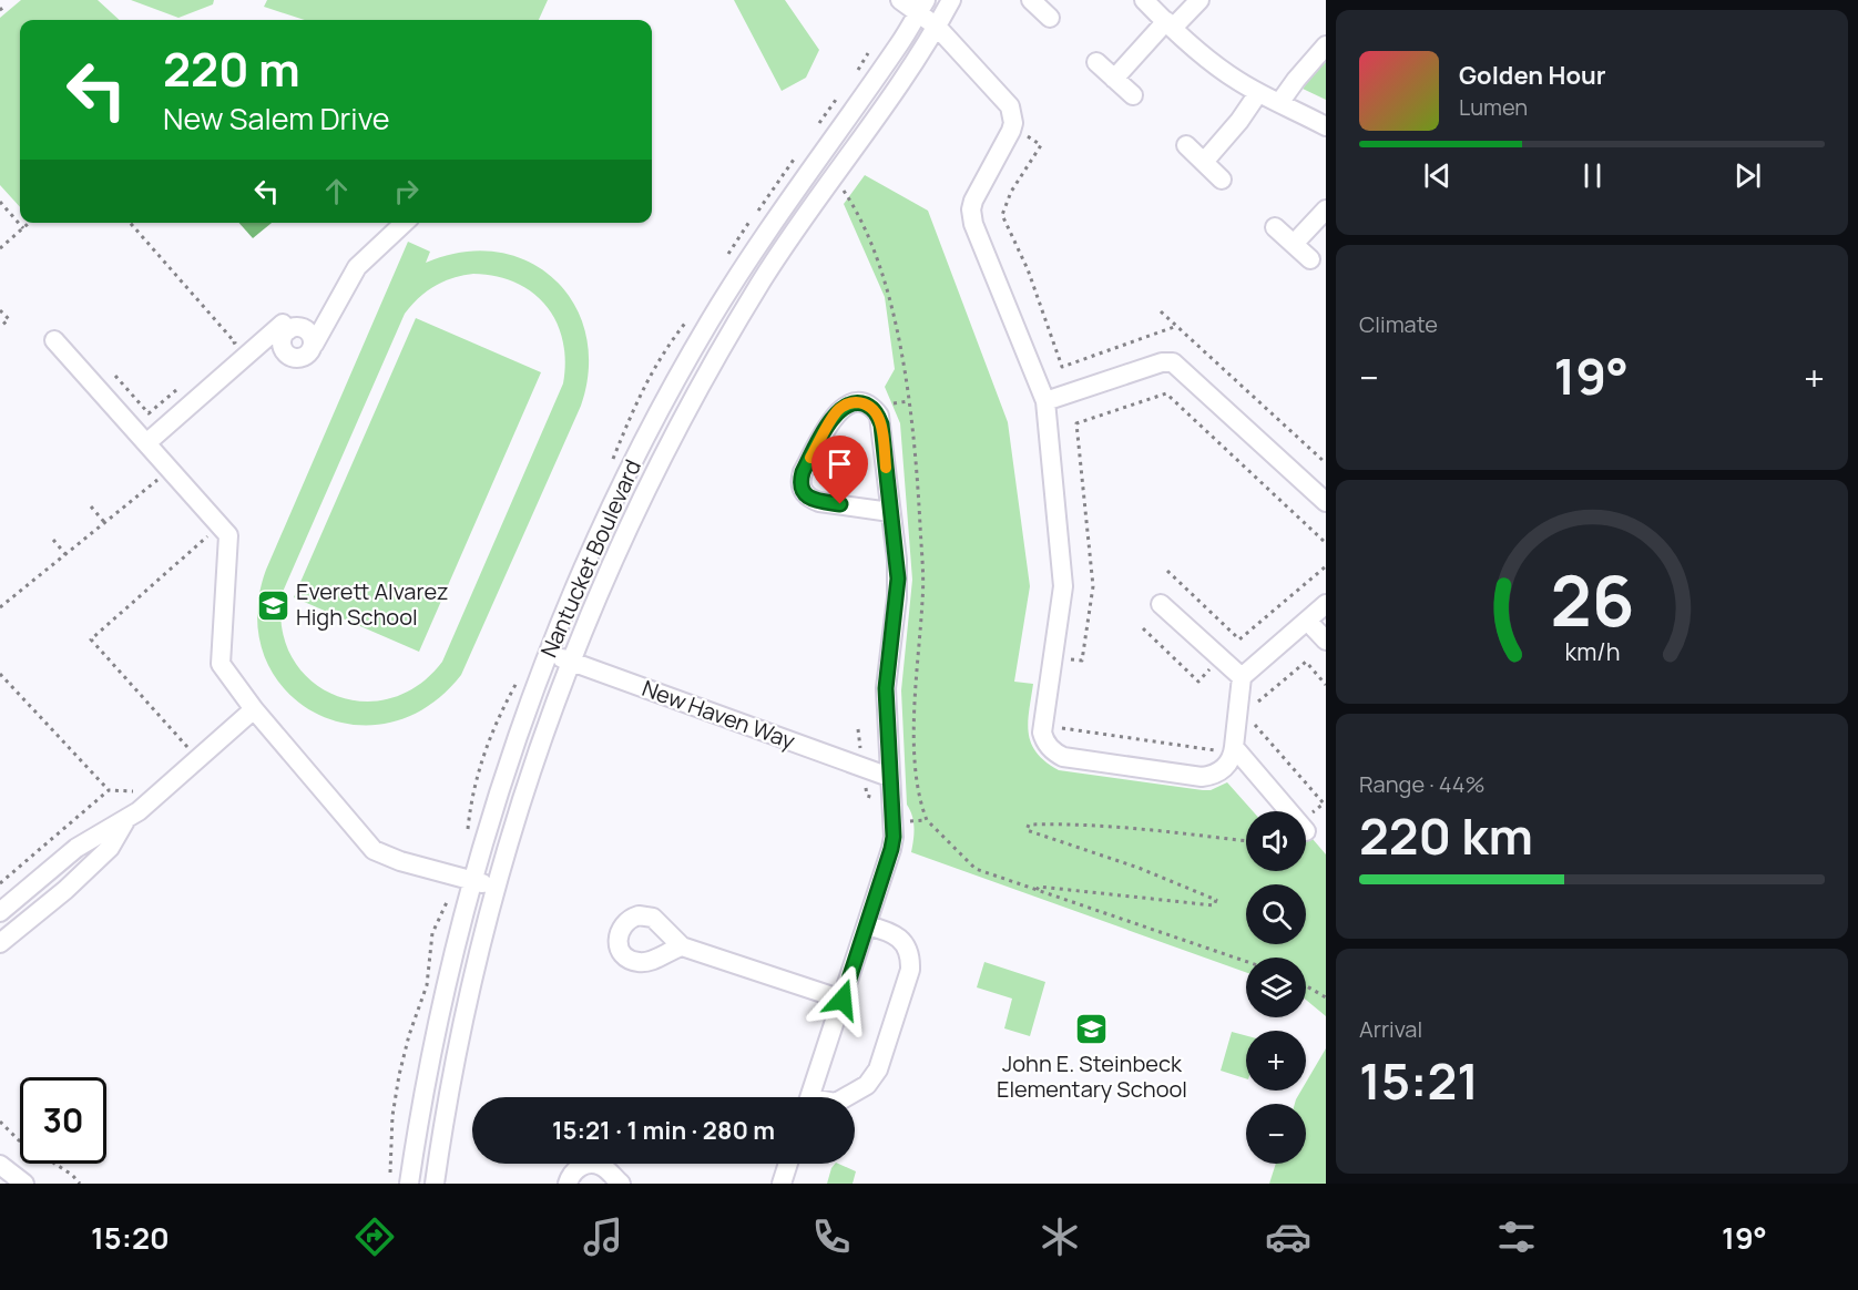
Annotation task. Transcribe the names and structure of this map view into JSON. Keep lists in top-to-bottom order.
{
  "streets": {
    "street": ["Nantucket Boulevard", "New Haven Way"]
  },
  "crossings": [
    ["Nantucket Boulevard", "New Haven Way"]
  ],
  "places": {
    "school or university": ["Everett Alvarez High School", "John E. Steinbeck Elementary School"]
  },
  "page": {
    "turn": ["220 m", "New Salem Drive"],
    "song": ["Golden Hour", "Lumen"],
    "tile": [
      "Climate",
      ["Range · 44%", "220 km"],
      ["Arrival", "15:21"]
    ],
    "heat": ["−", "19°", "+"],
    "map_buttons": ["+", "−"],
    "limit": "30",
    "trip": "15:21 · 1 min · 280 m",
    "tabs": ["15:20", "19°"],
    "gauge": ["26", "km/h"]
  }
}
